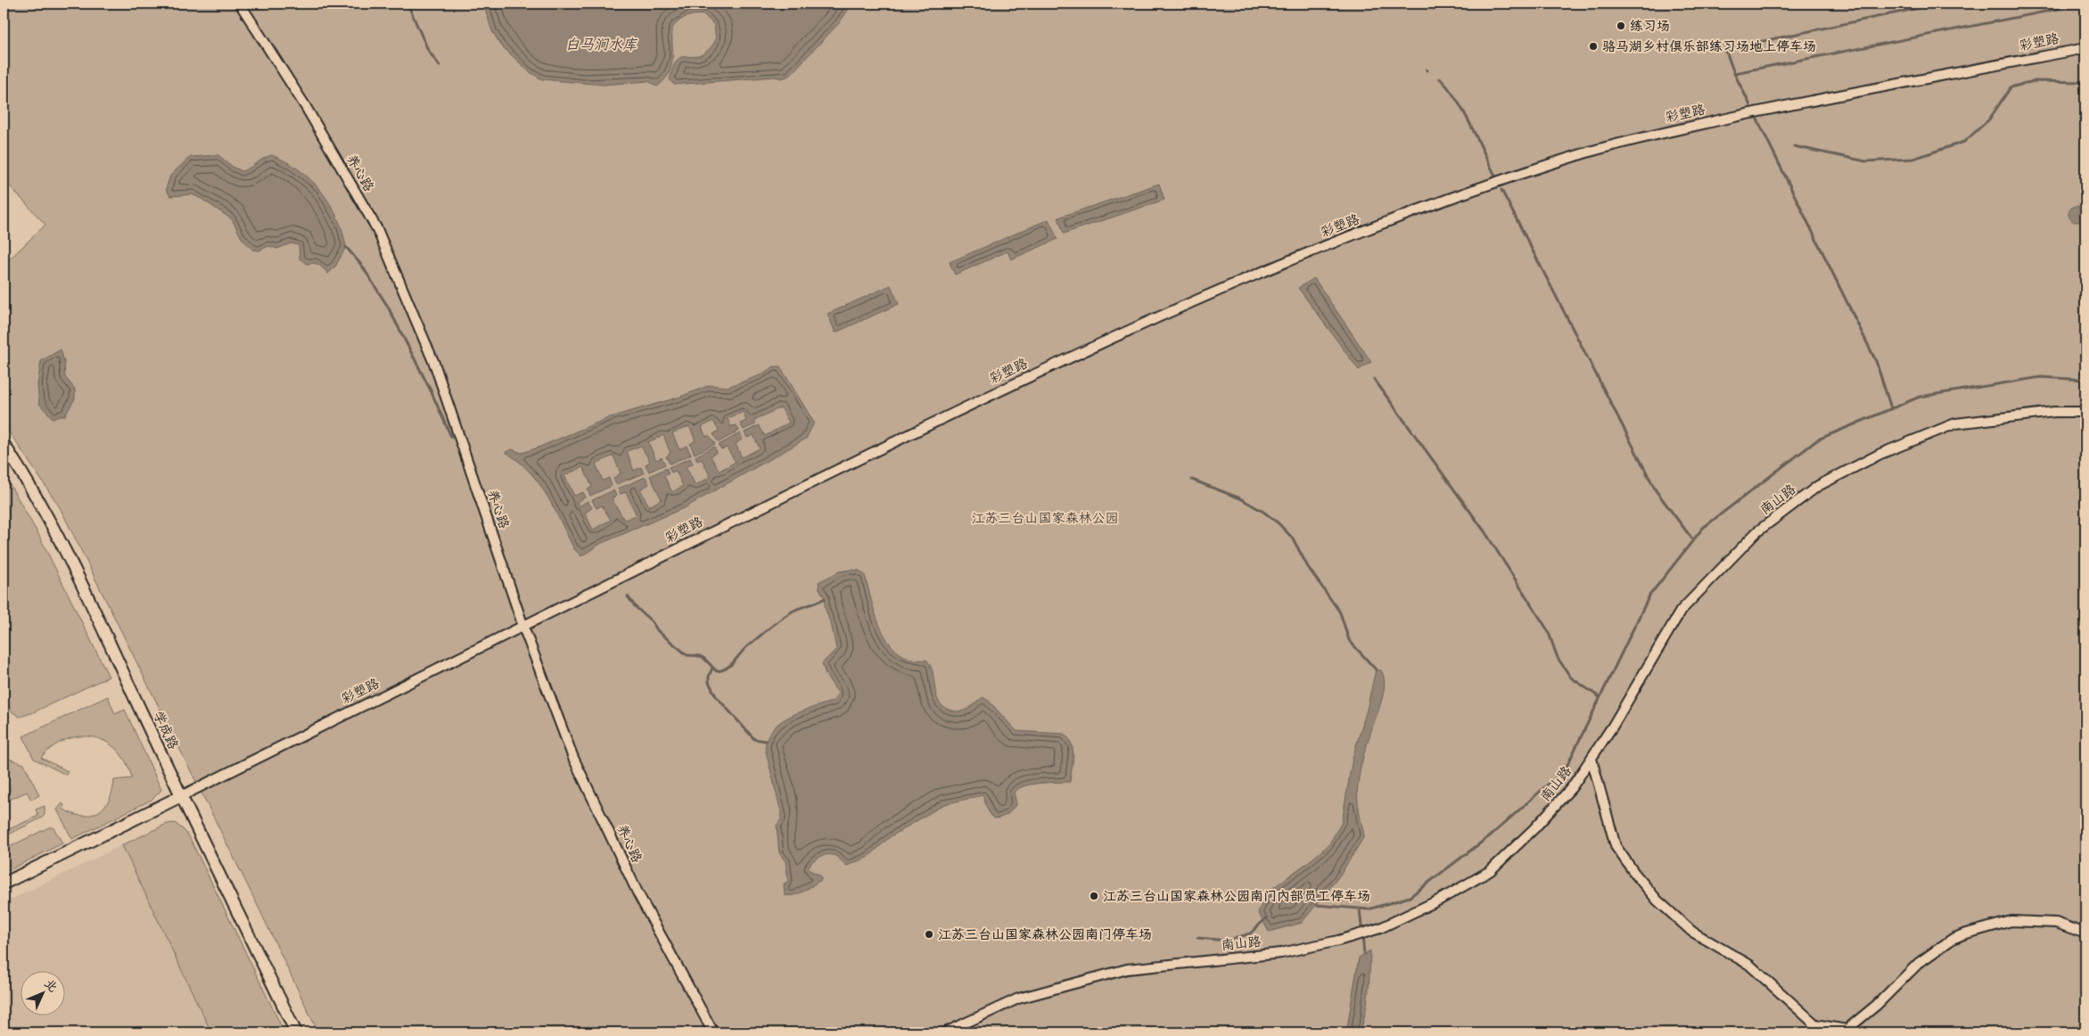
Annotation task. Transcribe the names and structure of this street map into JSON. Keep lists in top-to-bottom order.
{
  "streets": {
    "street": [
      "彩塑路",
      "养心路",
      "南山路",
      "学成路"
    ]
  },
  "crossings": [
    ["彩塑路", "养心路"],
    ["彩塑路", "学成路"]
  ],
  "water": ["白马涧水库"],
  "parks": ["江苏三台山国家森林公园"],
  "places": [
    "练习场",
    "骆马湖乡村俱乐部练习场地上停车场",
    "江苏三台山国家森林公园南门内部员工停车场",
    "江苏三台山国家森林公园南门停车场"
  ],
  "north": "top right"
}
